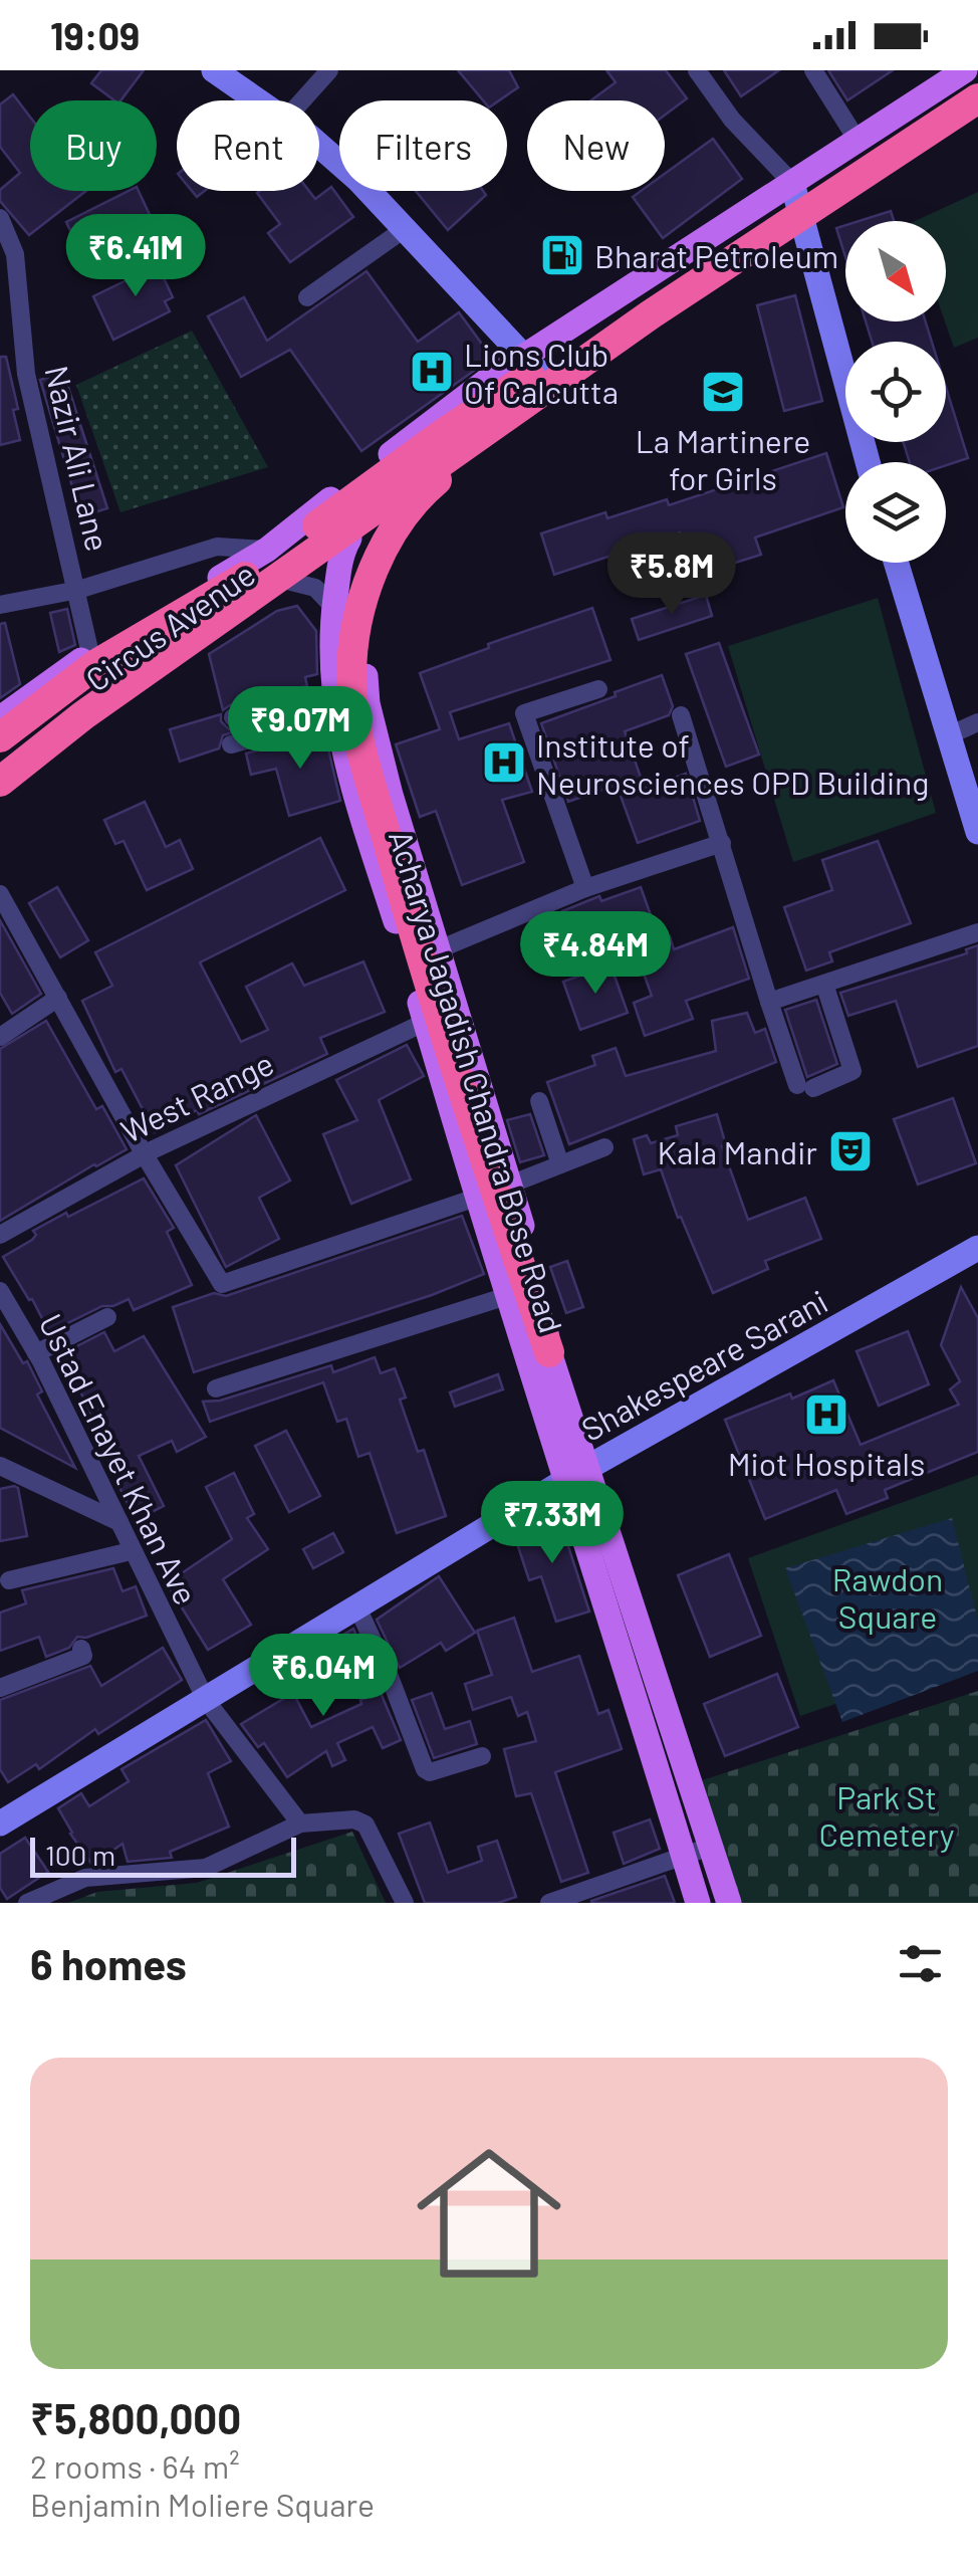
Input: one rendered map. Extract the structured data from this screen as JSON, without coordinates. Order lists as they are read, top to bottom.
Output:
{
  "streets": {
    "main road": ["Circus Avenue", "Acharya Jagadish Chandra Bose Road", "Shakespeare Sarani"],
    "street": ["Nazir Ali Lane", "West Range", "Ustad Enayet Khan Ave"]
  },
  "crossings": [
    ["Nazir Ali Lane", "Circus Avenue"],
    ["Circus Avenue", "Acharya Jagadish Chandra Bose Road"],
    ["Acharya Jagadish Chandra Bose Road", "West Range"],
    ["Acharya Jagadish Chandra Bose Road", "Shakespeare Sarani"],
    ["Shakespeare Sarani", "Ustad Enayet Khan Ave"]
  ],
  "parks": ["Rawdon Square", "Park St Cemetery"],
  "places": {
    "fuel station": ["Bharat Petroleum"],
    "hospital": ["Lions Club Of Calcutta", "Institute of Neurosciences OPD Building", "Miot Hospitals"],
    "school or university": ["La Martinere for Girls"],
    "theatre": ["Kala Mandir"]
  },
  "scale_bar": "100 m",
  "north": "bottom right",
  "page": {
    "status": "19:09",
    "chip": [
      "Buy",
      "Rent",
      "Filters",
      "New"
    ],
    "price": [
      "₹6.41M",
      "₹5.8M",
      "₹9.07M",
      "₹4.84M",
      "₹7.33M",
      "₹6.04M"
    ],
    "scale": "100 m",
    "heading": "6 homes",
    "list": [
      {
        "name": "₹5,800,000",
        "note": "2 rooms · 64 m² · Benjamin Moliere Square"
      }
    ]
  }
}
